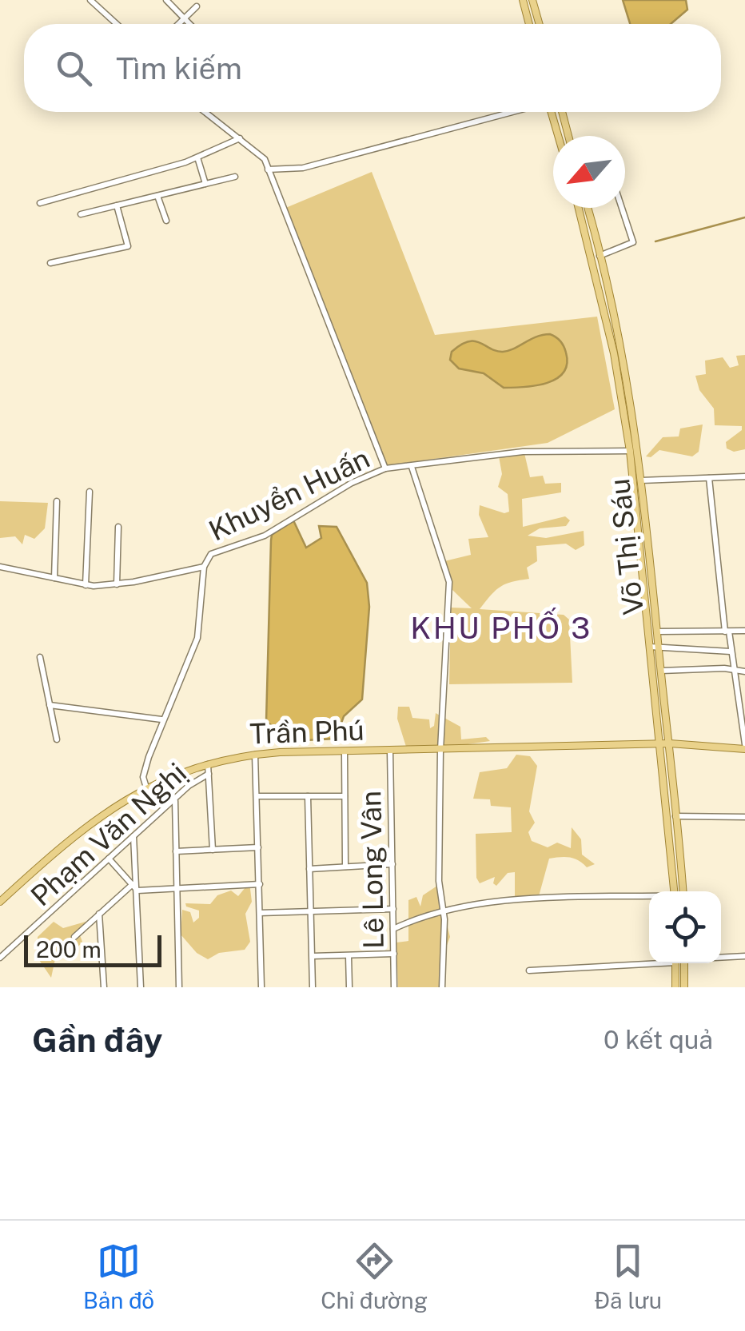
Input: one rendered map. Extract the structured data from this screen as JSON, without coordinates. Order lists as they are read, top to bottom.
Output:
{
  "streets": {
    "main road": ["Võ Thị Sáu", "Trần Phú"],
    "street": ["Khuyển Huấn", "Phạm Văn Nghị", "Lê Long Vân"]
  },
  "crossings": [
    ["Khuyển Huấn", "Võ Thị Sáu"],
    ["Khuyển Huấn", "Trần Phú"],
    ["Võ Thị Sáu", "Trần Phú"],
    ["Trần Phú", "Lê Long Vân"]
  ],
  "districts": ["KHU PHỐ 3"],
  "scale_bar": "200 m",
  "north": "bottom left",
  "page": {
    "search": "Tìm kiếm",
    "scale": "200 m",
    "heading": ["Gần đây", "0 kết quả"],
    "nav": ["Bản đồ", "Chỉ đường", "Đã lưu"]
  }
}
